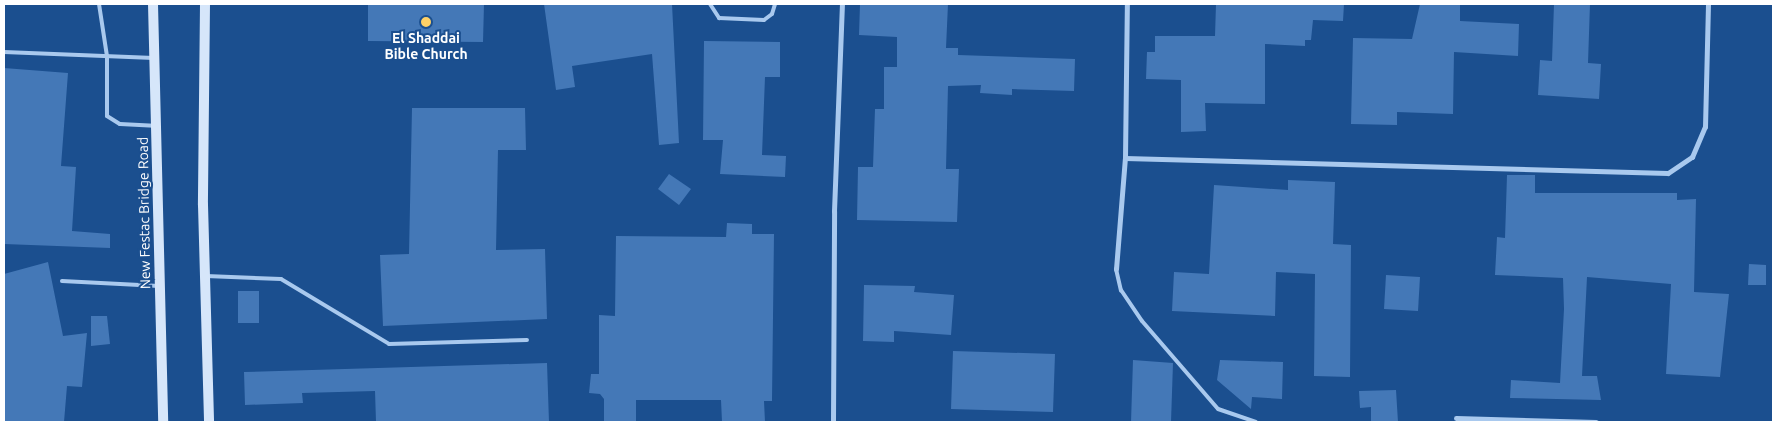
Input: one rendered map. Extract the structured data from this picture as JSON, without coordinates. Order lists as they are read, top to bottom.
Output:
{
  "streets": {
    "main road": ["New Festac Bridge Road"]
  },
  "places": ["El Shaddai Bible Church"]
}
